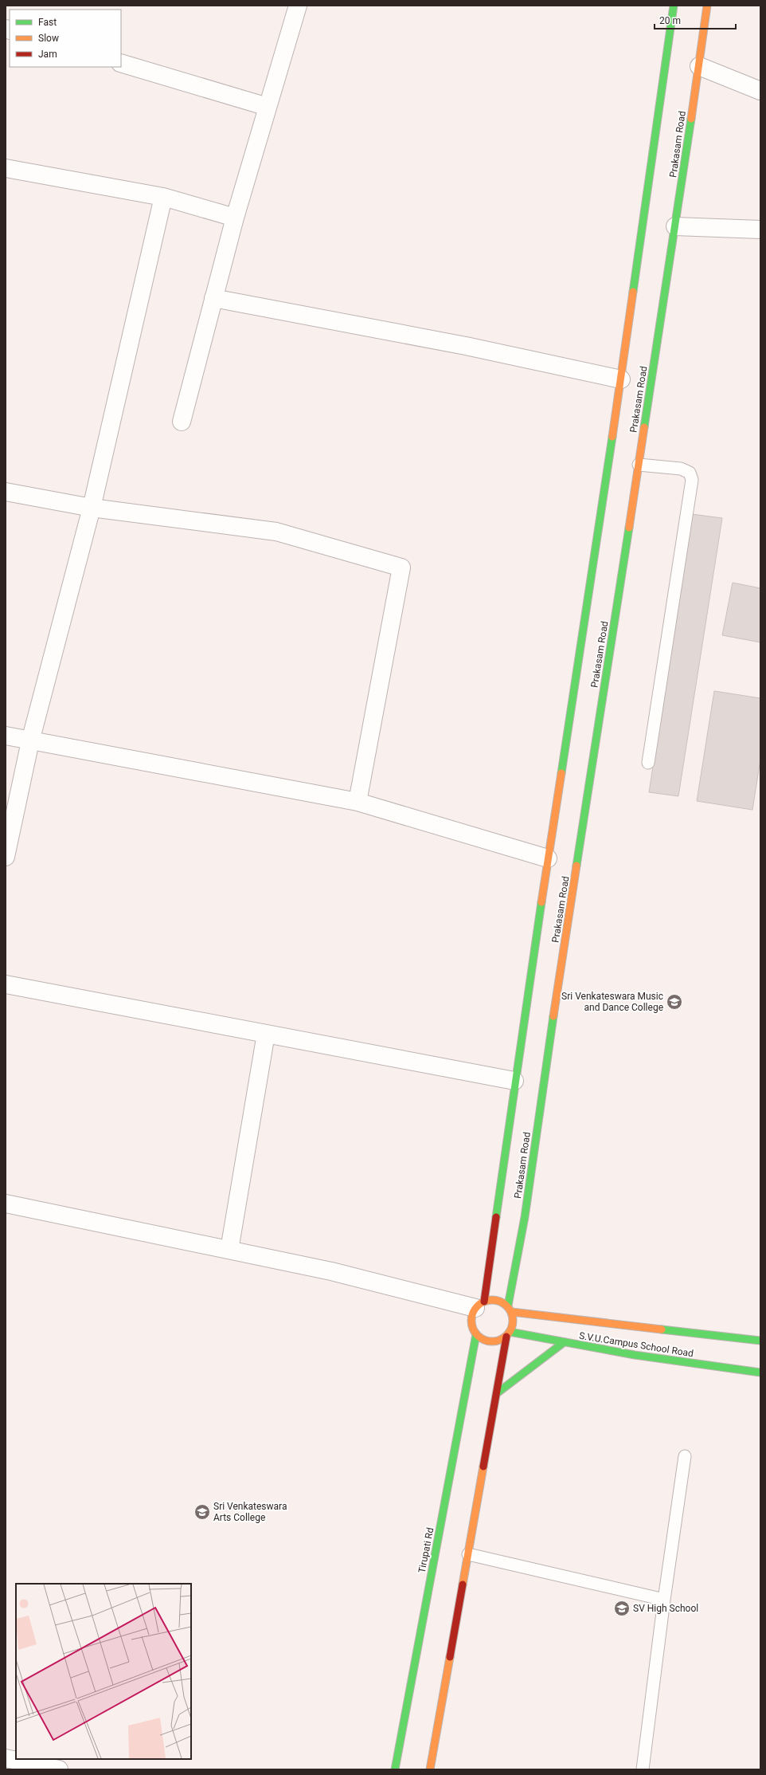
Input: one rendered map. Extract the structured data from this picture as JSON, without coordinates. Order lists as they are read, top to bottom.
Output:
{
  "streets": {
    "main road": ["Prakasam Road", "S.V.U.Campus School Road", "Tirupati Rd"]
  },
  "crossings": [
    ["Prakasam Road", "S.V.U.Campus School Road"],
    ["Prakasam Road", "Tirupati Rd"],
    ["S.V.U.Campus School Road", "Tirupati Rd"]
  ],
  "places": {
    "school or university": ["Sri Venkateswara Music and Dance College", "Sri Venkateswara Arts College", "SV High School"]
  },
  "legend": ["Fast", "Slow", "Jam"],
  "scale_bar": "20 m"
}
